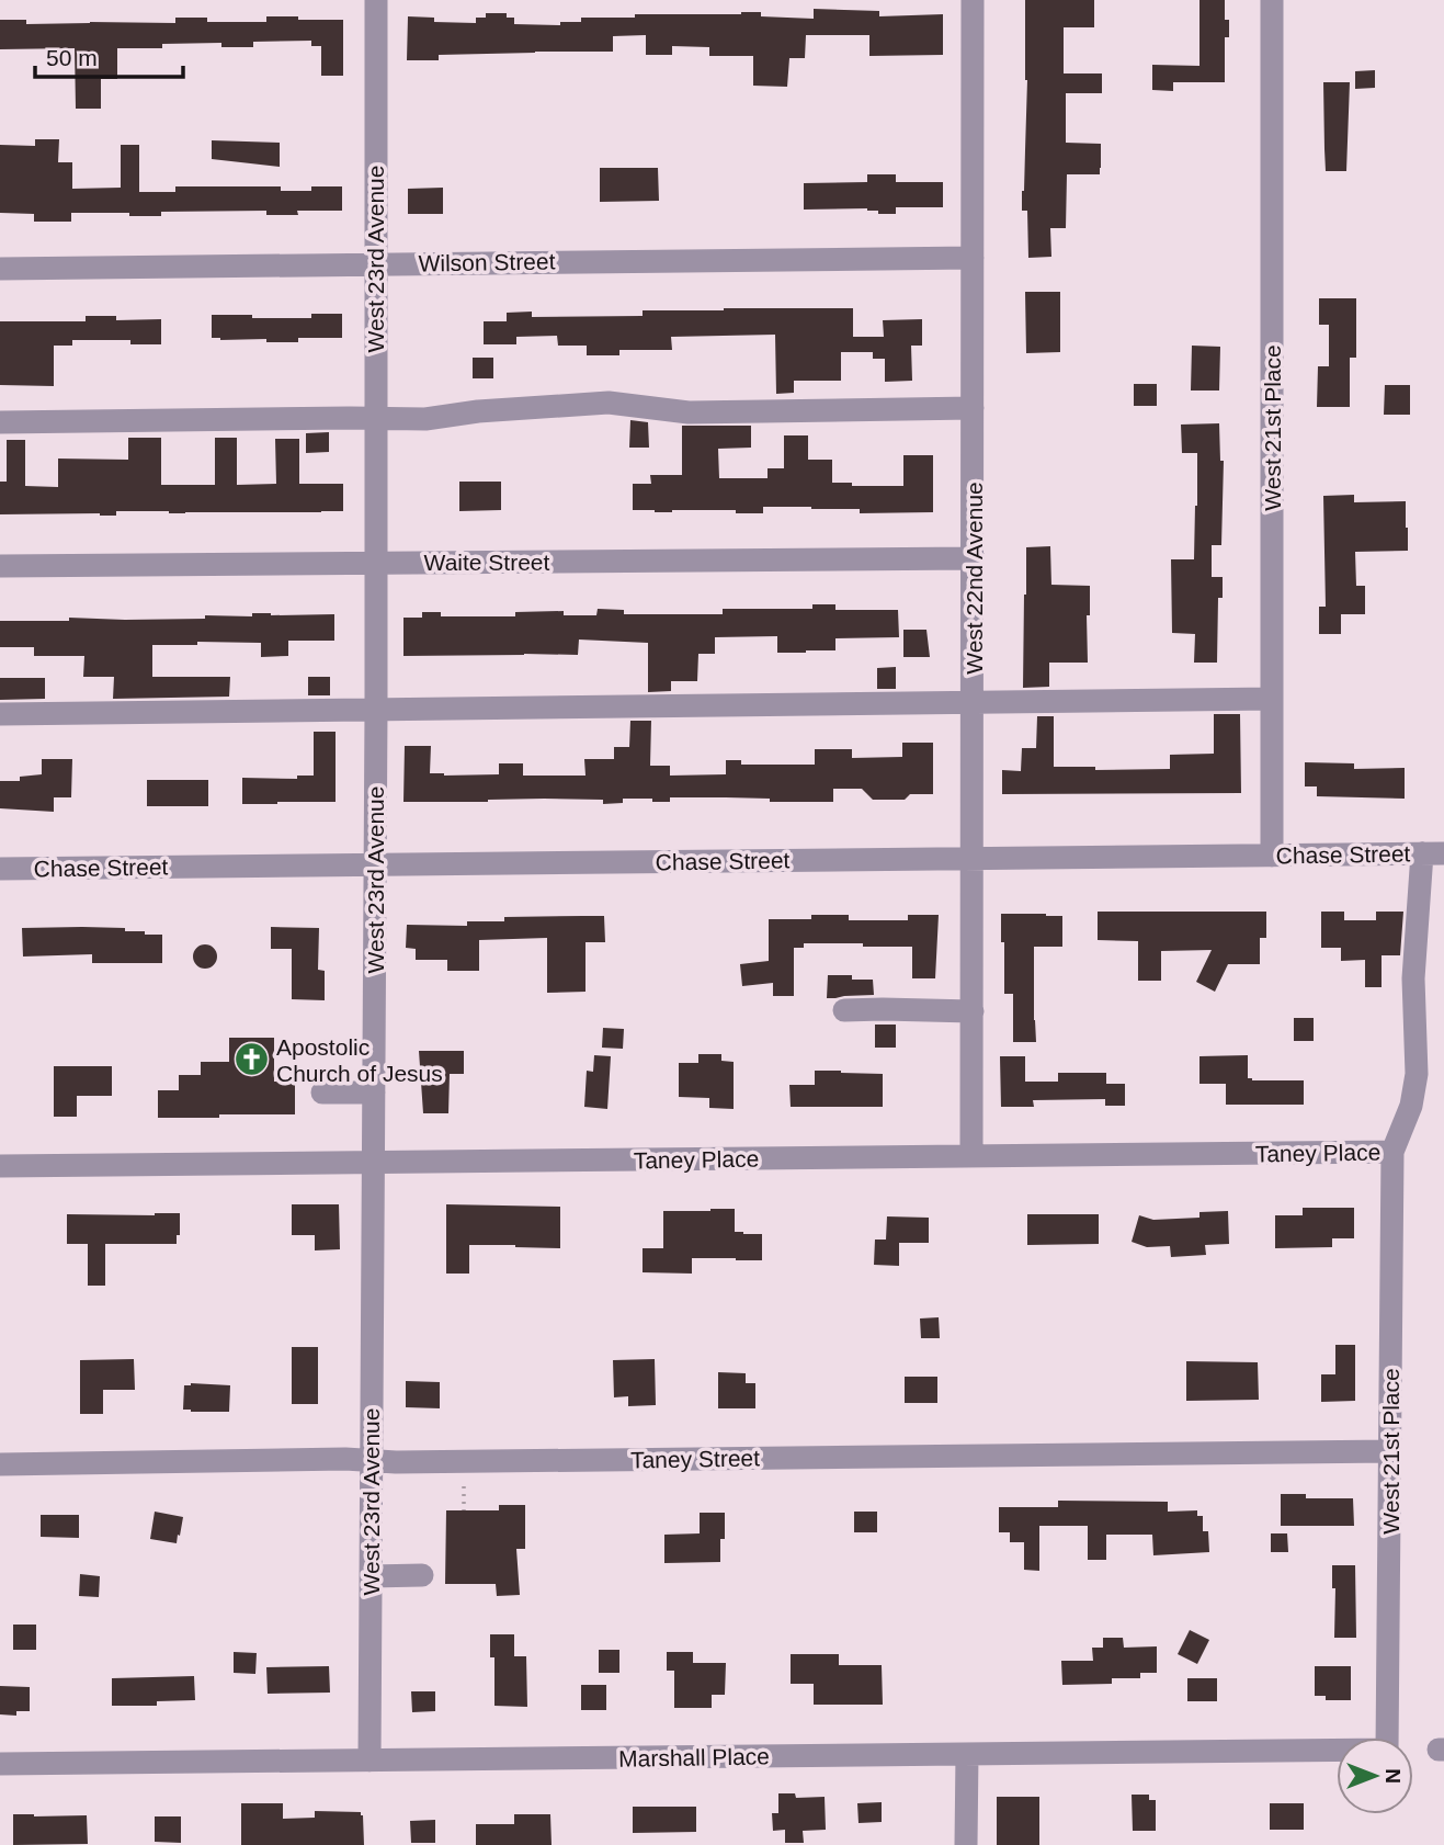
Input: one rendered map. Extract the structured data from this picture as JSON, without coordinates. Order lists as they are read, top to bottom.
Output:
{
  "streets": {
    "street": [
      "West 23rd Avenue",
      "Wilson Street",
      "West 21st Place",
      "Waite Street",
      "West 22nd Avenue",
      "Chase Street",
      "Taney Place",
      "Taney Street",
      "Marshall Place"
    ]
  },
  "crossings": [
    ["West 23rd Avenue", "Wilson Street"],
    ["West 23rd Avenue", "Waite Street"],
    ["West 23rd Avenue", "Chase Street"],
    ["West 23rd Avenue", "Taney Place"],
    ["West 23rd Avenue", "Taney Street"],
    ["West 23rd Avenue", "Marshall Place"],
    ["Wilson Street", "West 22nd Avenue"],
    ["West 21st Place", "Chase Street"],
    ["West 21st Place", "Taney Place"],
    ["West 21st Place", "Taney Street"],
    ["Waite Street", "West 22nd Avenue"],
    ["West 22nd Avenue", "Chase Street"],
    ["West 22nd Avenue", "Taney Place"]
  ],
  "places": {
    "church": ["Apostolic Church of Jesus"]
  },
  "scale_bar": "50 m",
  "north": "right"
}
